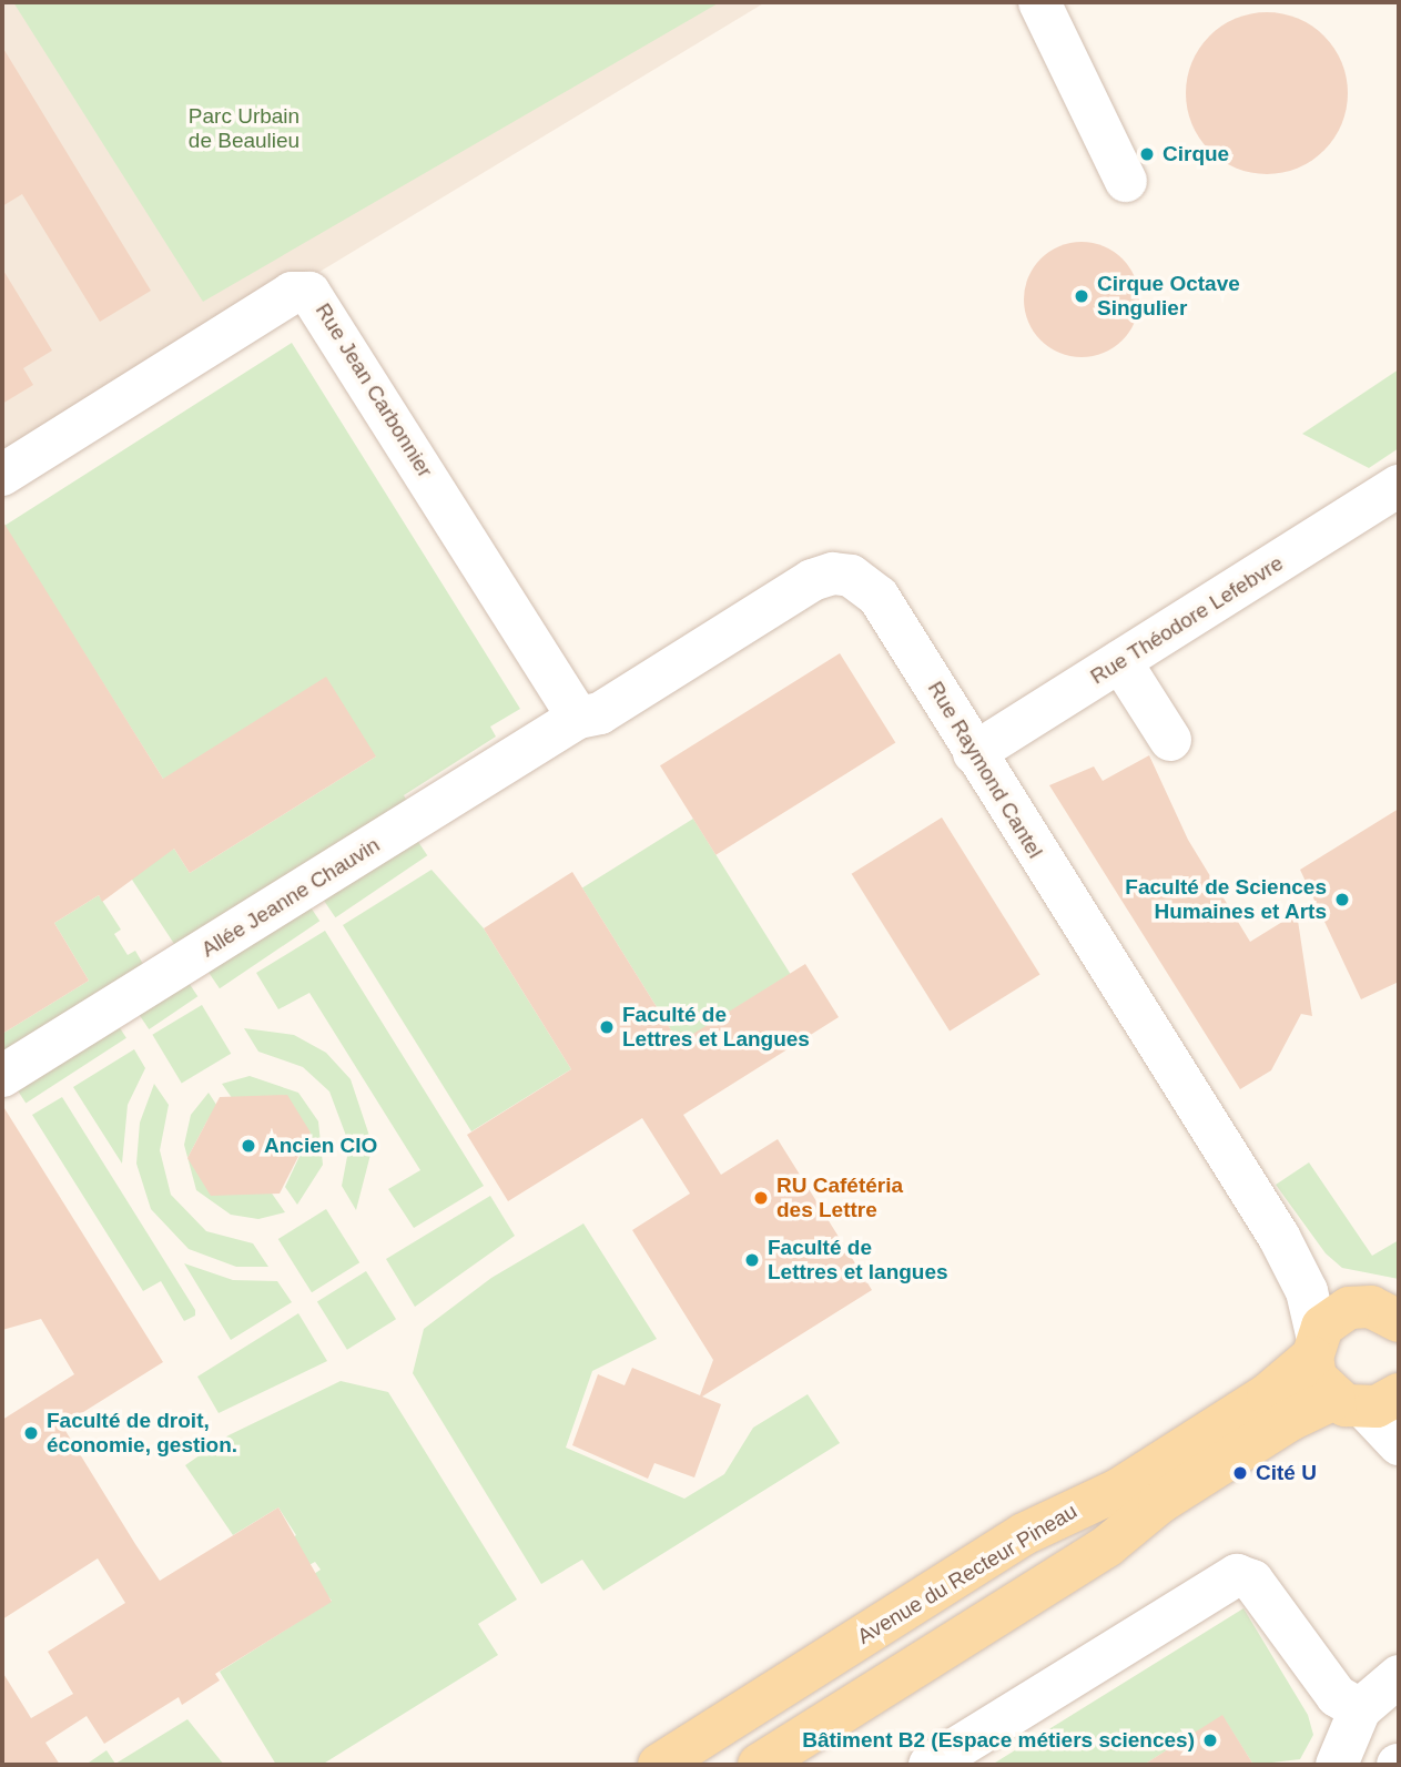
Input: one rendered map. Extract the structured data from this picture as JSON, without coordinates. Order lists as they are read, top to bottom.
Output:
{
  "streets": {
    "main road": ["Avenue du Recteur Pineau"],
    "street": [
      "Rue Jean Carbonnier",
      "Rue Théodore Lefebvre",
      "Rue Raymond Cantel",
      "Allée Jeanne Chauvin"
    ]
  },
  "crossings": [
    ["Rue Jean Carbonnier", "Rue Raymond Cantel"],
    ["Rue Jean Carbonnier", "Allée Jeanne Chauvin"],
    ["Rue Théodore Lefebvre", "Rue Raymond Cantel"],
    ["Rue Raymond Cantel", "Allée Jeanne Chauvin"],
    ["Rue Raymond Cantel", "Avenue du Recteur Pineau"]
  ],
  "parks": ["Parc Urbain de Beaulieu"],
  "places": [
    "Cirque",
    "Cirque Octave Singulier",
    "Faculté de Sciences Humaines et Arts",
    "Faculté de Lettres et Langues",
    "Ancien CIO",
    "RU Cafétéria des Lettre",
    "Faculté de Lettres et langues",
    "Faculté de droit, économie, gestion.",
    "Cité U",
    "Bâtiment B2 (Espace métiers sciences)"
  ]
}
